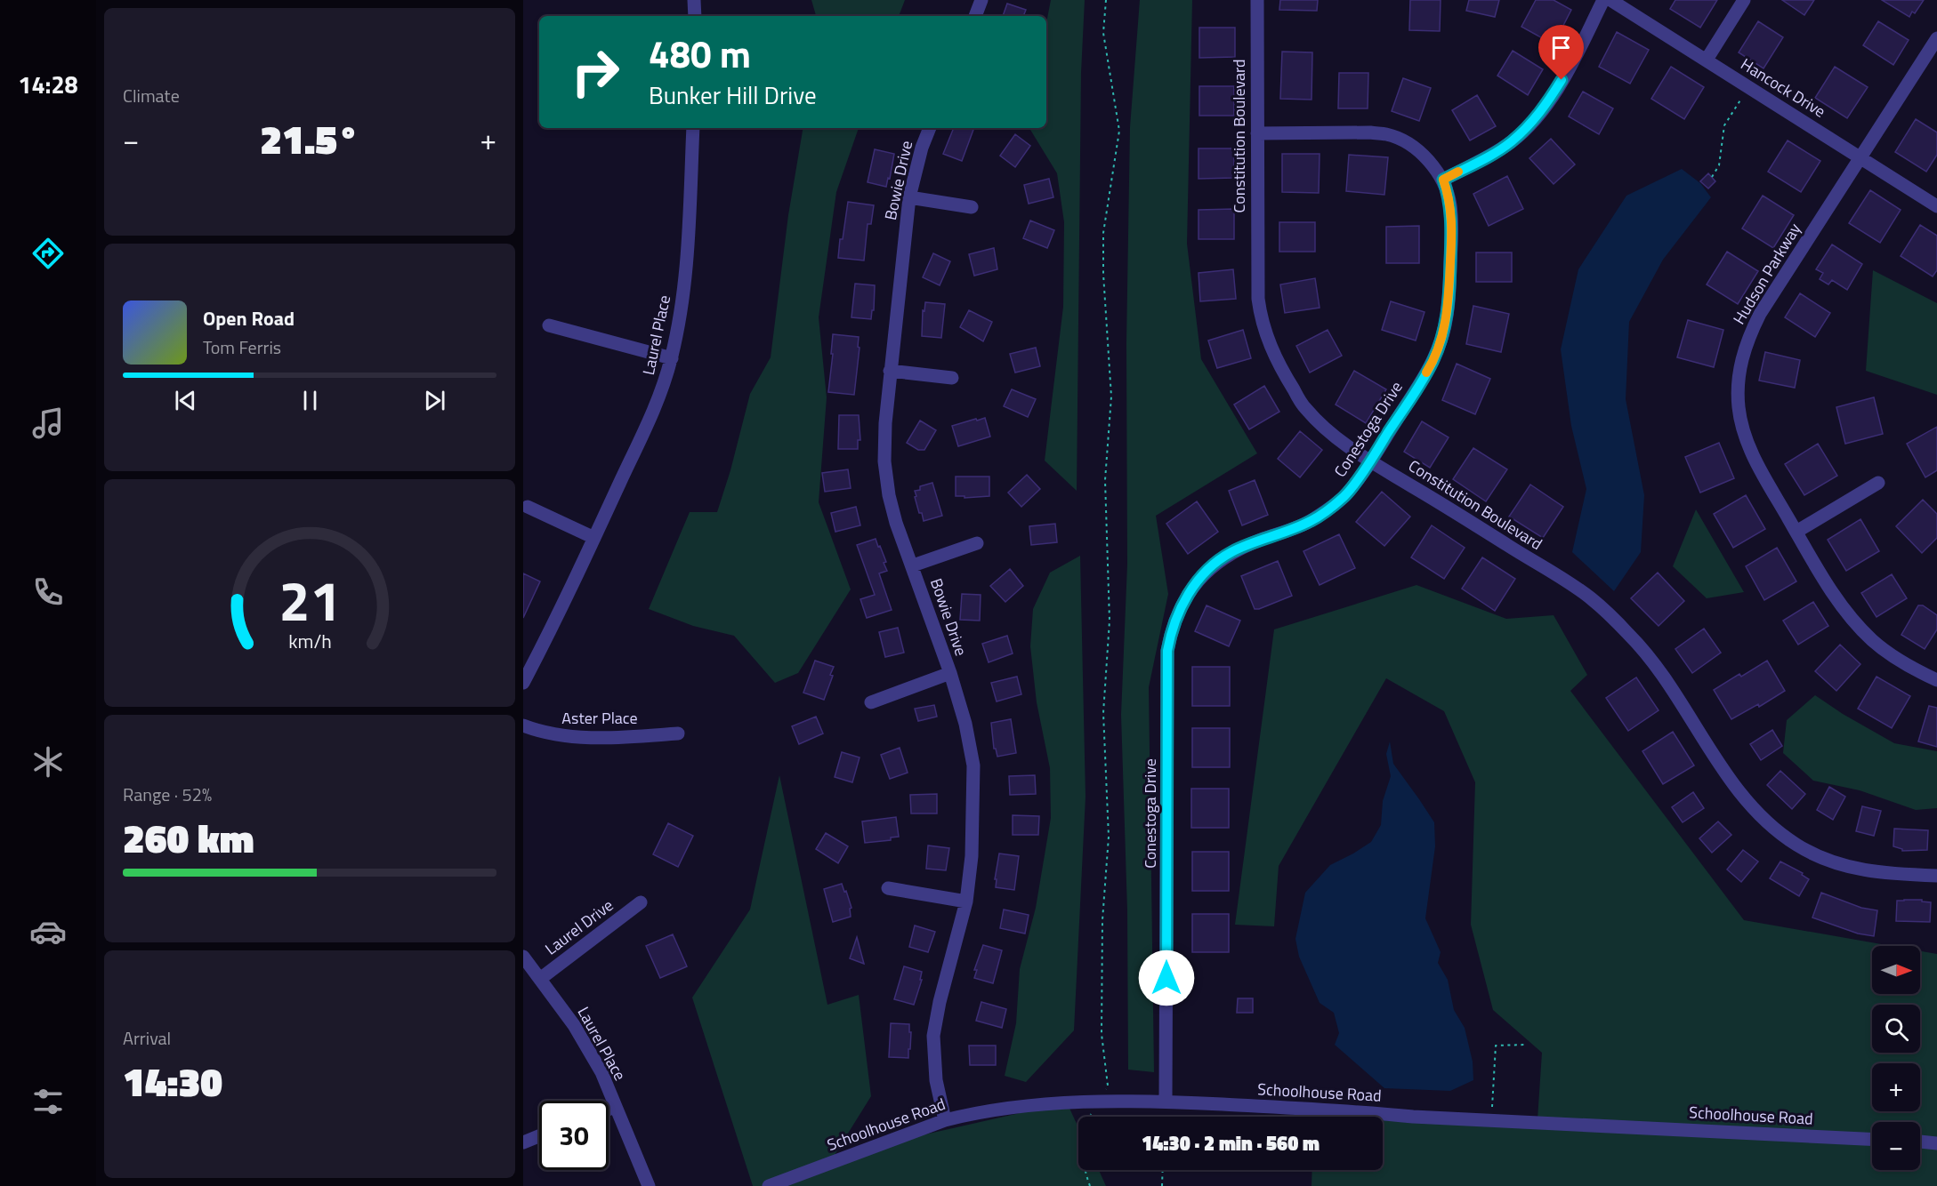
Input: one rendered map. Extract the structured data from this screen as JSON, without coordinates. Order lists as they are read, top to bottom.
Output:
{
  "streets": {
    "street": [
      "Hancock Drive",
      "Constitution Boulevard",
      "Bowie Drive",
      "Hudson Parkway",
      "Laurel Place",
      "Conestoga Drive",
      "Aster Place",
      "Laurel Drive",
      "Schoolhouse Road"
    ]
  },
  "crossings": [
    ["Hancock Drive", "Hudson Parkway"],
    ["Constitution Boulevard", "Conestoga Drive"],
    ["Bowie Drive", "Schoolhouse Road"],
    ["Laurel Place", "Laurel Drive"],
    ["Conestoga Drive", "Schoolhouse Road"]
  ],
  "north": "right",
  "page": {
    "tabs": "14:28",
    "tile": [
      "Climate",
      ["Range · 52%", "260 km"],
      ["Arrival", "14:30"]
    ],
    "turn": ["480 m", "Bunker Hill Drive"],
    "heat": ["−", "21.5°", "+"],
    "song": ["Open Road", "Tom Ferris"],
    "map_buttons": ["+", "−"],
    "limit": "30",
    "trip": "14:30 · 2 min · 560 m",
    "gauge": ["21", "km/h"]
  }
}
